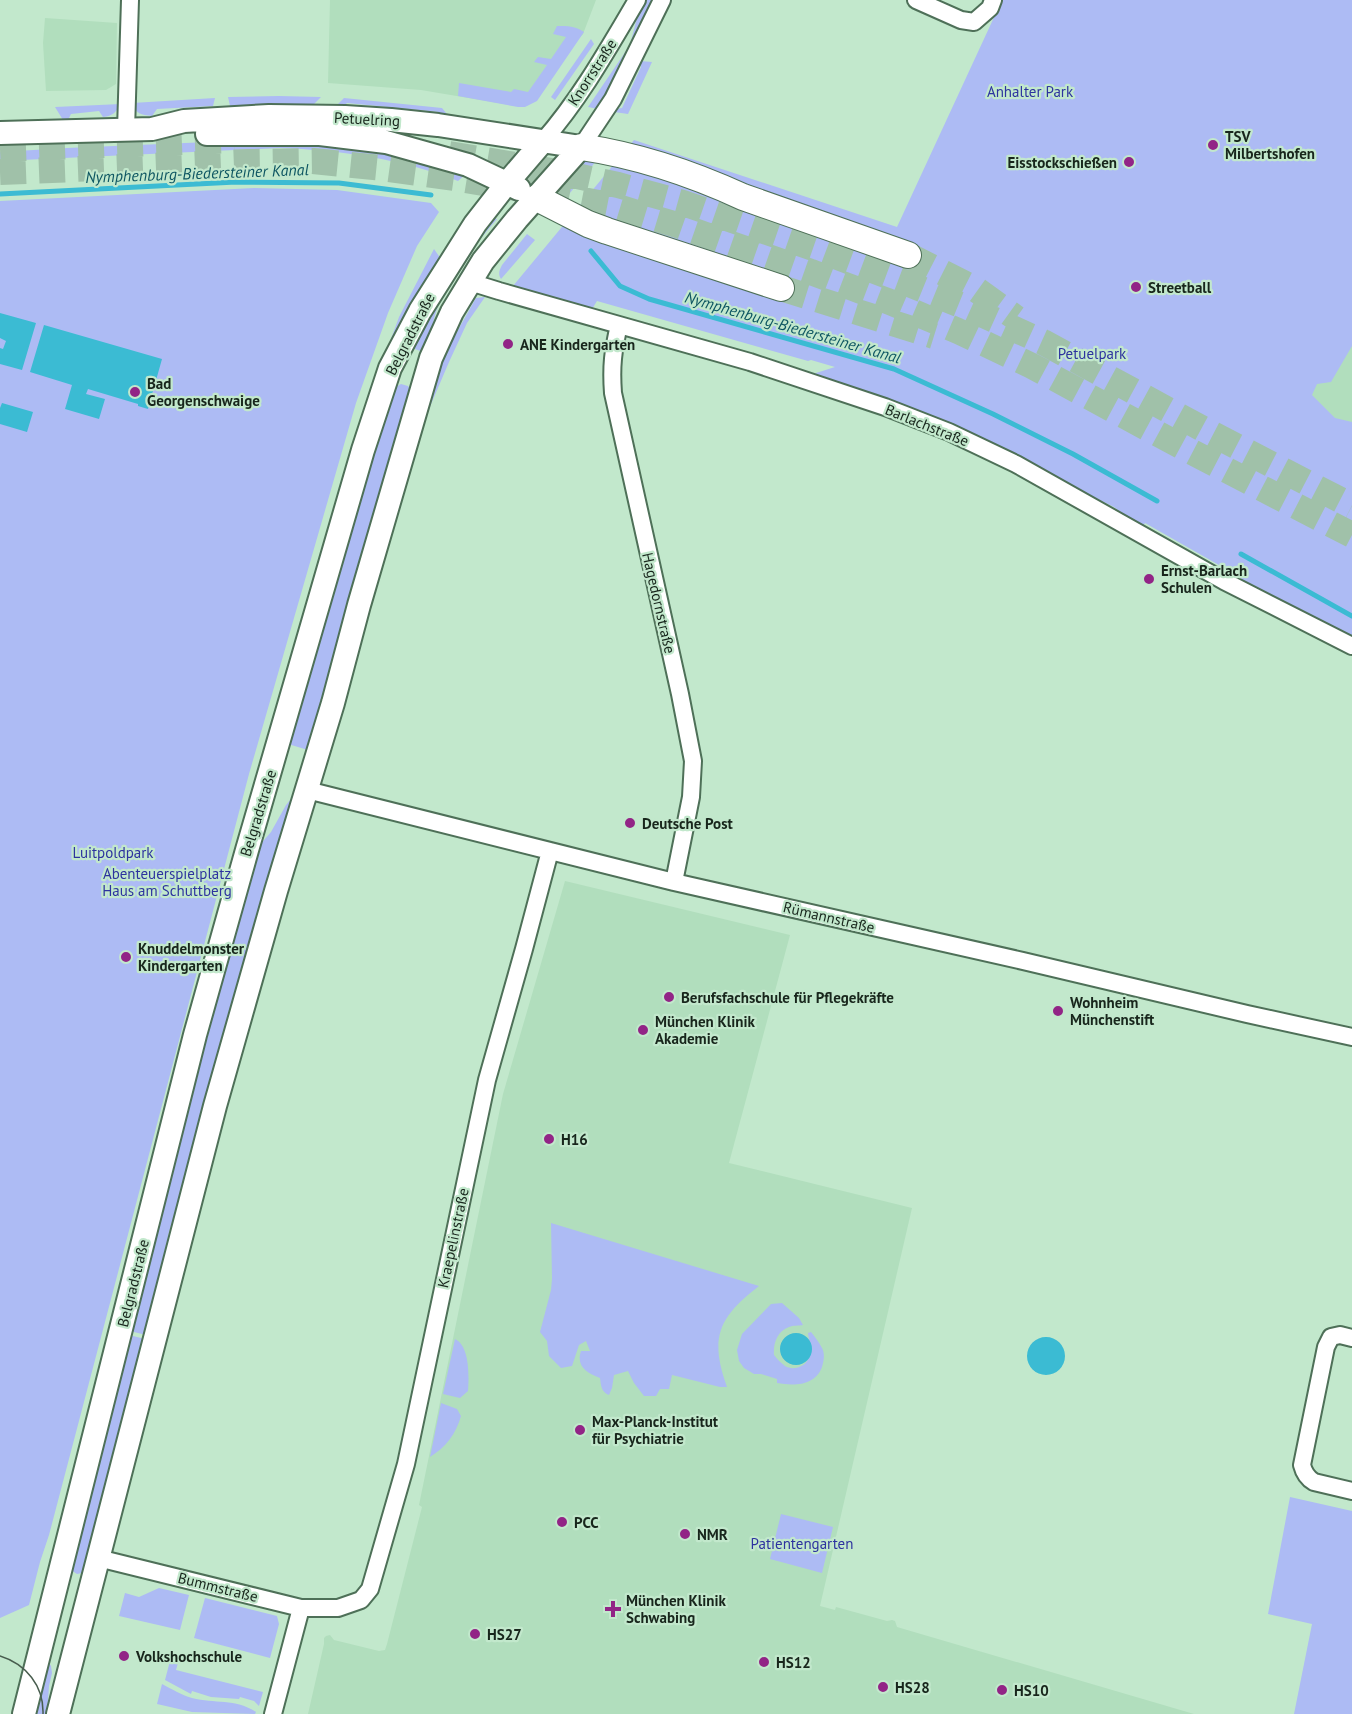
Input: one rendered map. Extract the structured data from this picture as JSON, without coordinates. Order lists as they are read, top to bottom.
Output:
{
  "streets": {
    "main road": ["Petuelring", "Belgradstraße"],
    "street": [
      "Knorrstraße",
      "Barlachstraße",
      "Hagedornstraße",
      "Rümannstraße",
      "Kraepelinstraße",
      "Bummstraße"
    ]
  },
  "crossings": [
    ["Knorrstraße", "Petuelring"],
    ["Knorrstraße", "Belgradstraße"],
    ["Petuelring", "Belgradstraße"],
    ["Belgradstraße", "Barlachstraße"],
    ["Belgradstraße", "Rümannstraße"],
    ["Belgradstraße", "Bummstraße"],
    ["Barlachstraße", "Hagedornstraße"],
    ["Hagedornstraße", "Rümannstraße"],
    ["Rümannstraße", "Kraepelinstraße"],
    ["Kraepelinstraße", "Bummstraße"]
  ],
  "water": ["Nymphenburg-Biedersteiner Kanal"],
  "parks": [
    "Anhalter Park",
    "Petuelpark",
    "Luitpoldpark",
    "Abenteuerspielplatz Haus am Schuttberg",
    "Patientengarten"
  ],
  "places": {
    "other": [
      "TSV Milbertshofen",
      "Eisstockschießen",
      "Streetball",
      "ANE Kindergarten",
      "Bad Georgenschwaige",
      "Ernst-Barlach Schulen",
      "Deutsche Post",
      "Knuddelmonster Kindergarten",
      "Berufsfachschule für Pflegekräfte",
      "Wohnheim Münchenstift",
      "München Klinik Akademie",
      "H16",
      "Max-Planck-Institut für Psychiatrie",
      "PCC",
      "NMR",
      "HS27",
      "Volkshochschule",
      "HS12",
      "HS28",
      "HS10"
    ],
    "health": ["München Klinik Schwabing"]
  }
}
